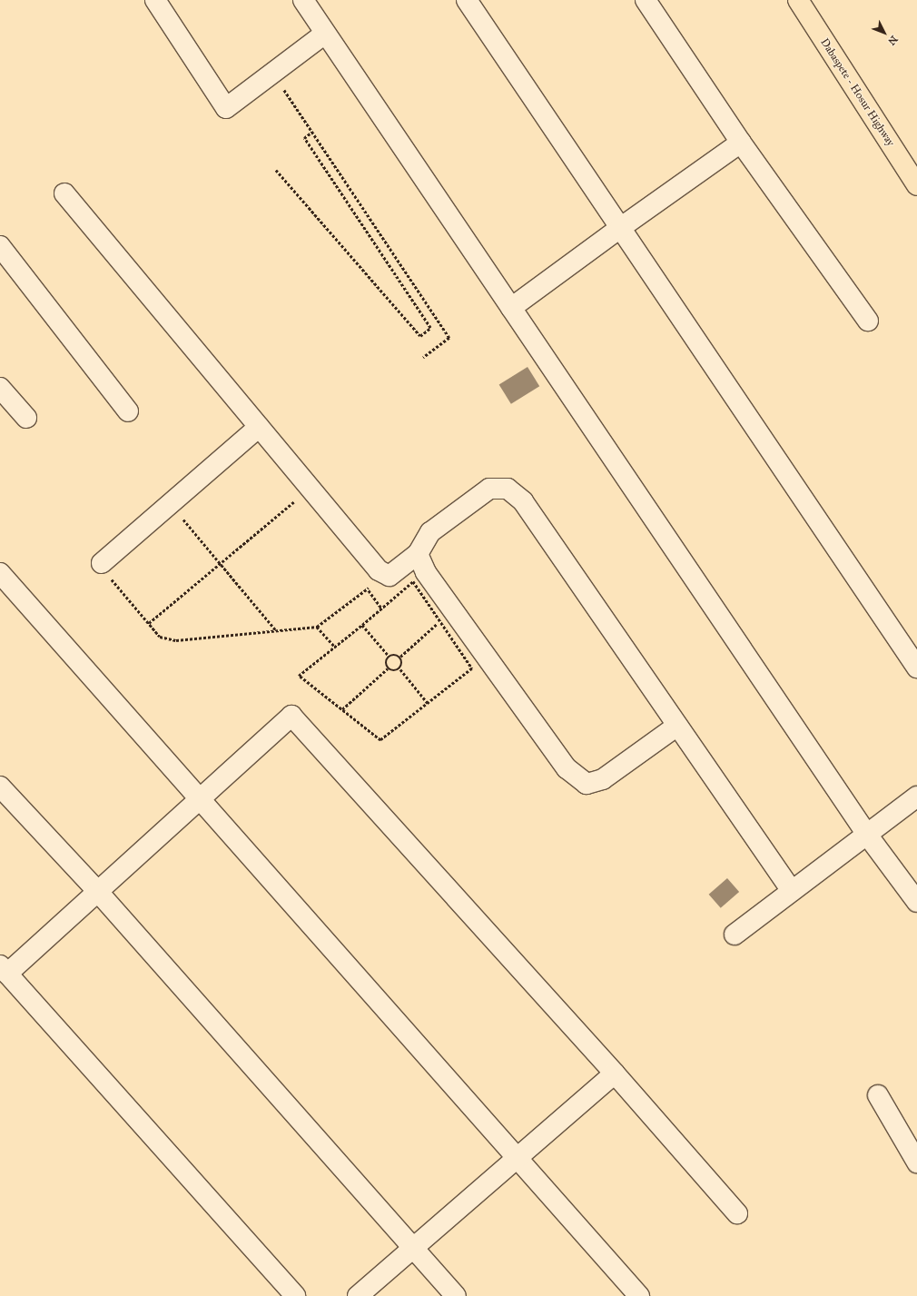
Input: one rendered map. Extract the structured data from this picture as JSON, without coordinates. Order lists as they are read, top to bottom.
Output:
{
  "streets": {
    "highway": ["Dabaspete - Hosur Highway"]
  },
  "north": "bottom right"
}
